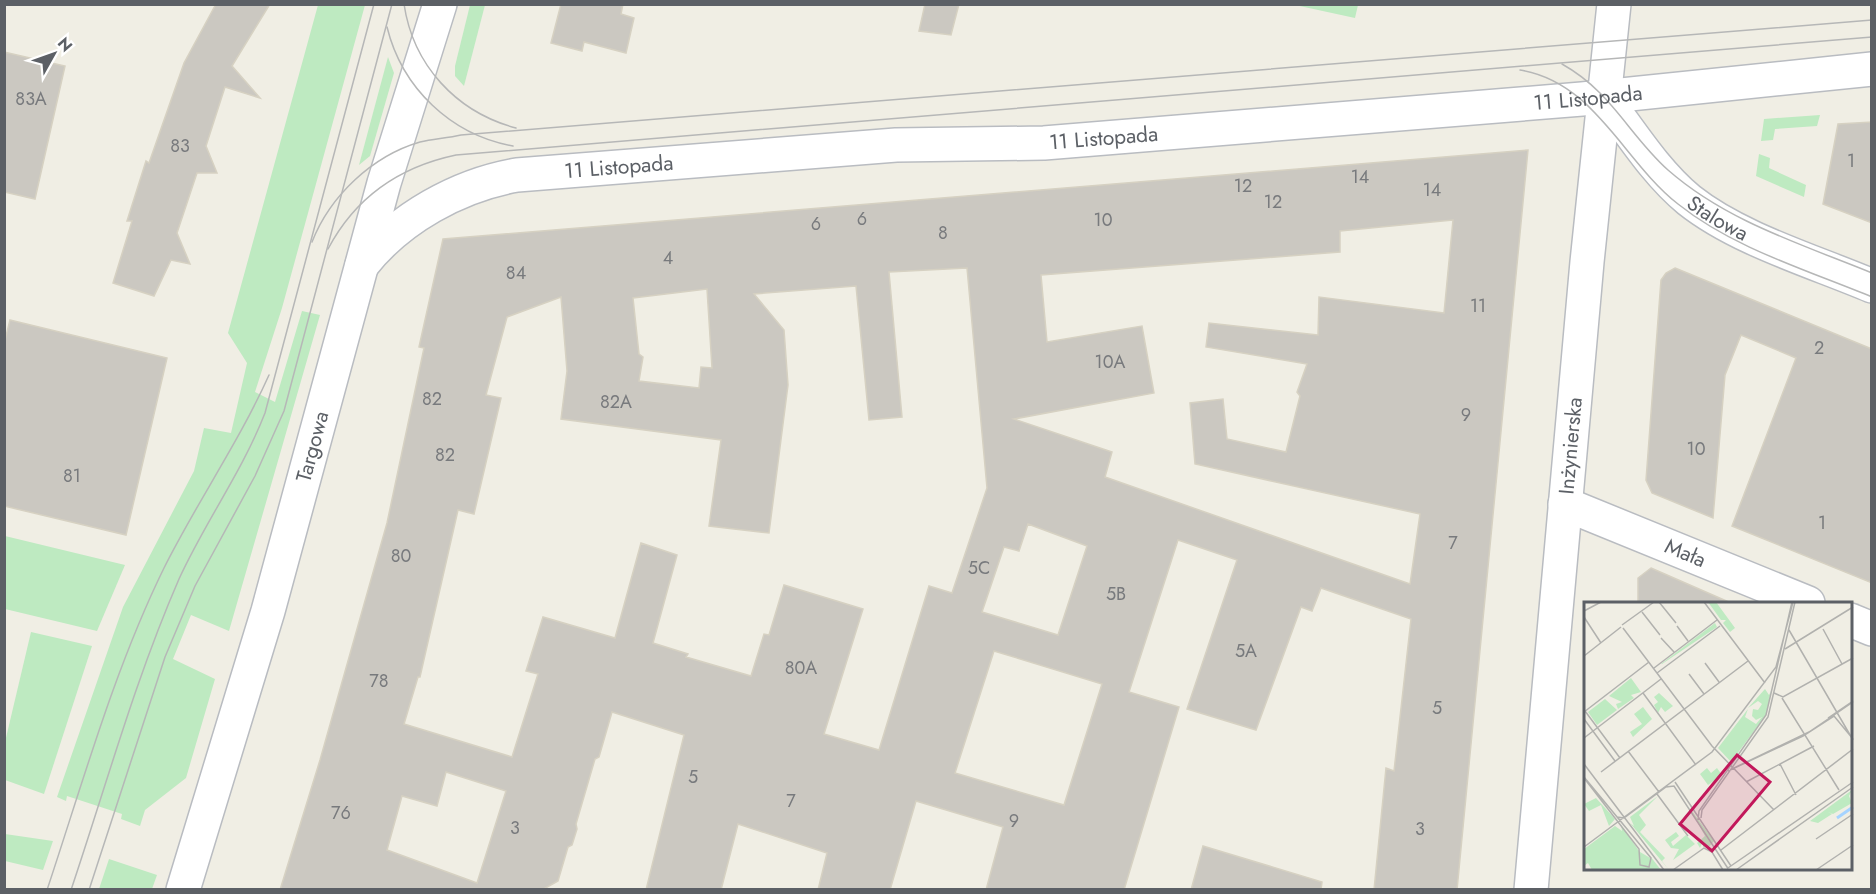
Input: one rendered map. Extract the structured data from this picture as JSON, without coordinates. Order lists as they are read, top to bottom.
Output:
{
  "streets": {
    "street": [
      "11 Listopada",
      "Stalowa",
      "Targowa",
      "Inżynierska",
      "Mała"
    ]
  },
  "crossings": [
    ["11 Listopada", "Stalowa"],
    ["11 Listopada", "Targowa"],
    ["11 Listopada", "Inżynierska"],
    ["Stalowa", "Inżynierska"],
    ["Inżynierska", "Mała"]
  ],
  "house_numbers": [
    "83A",
    "83",
    "1",
    "14",
    "12",
    "14",
    "12",
    "6",
    "10",
    "6",
    "8",
    "4",
    "84",
    "11",
    "2",
    "10A",
    "82",
    "82A",
    "9",
    "10",
    "82",
    "81",
    "1",
    "7",
    "80",
    "5C",
    "5B",
    "5A",
    "80A",
    "78",
    "5",
    "5",
    "7",
    "76",
    "9",
    "3",
    "3"
  ],
  "north": "top right"
}
